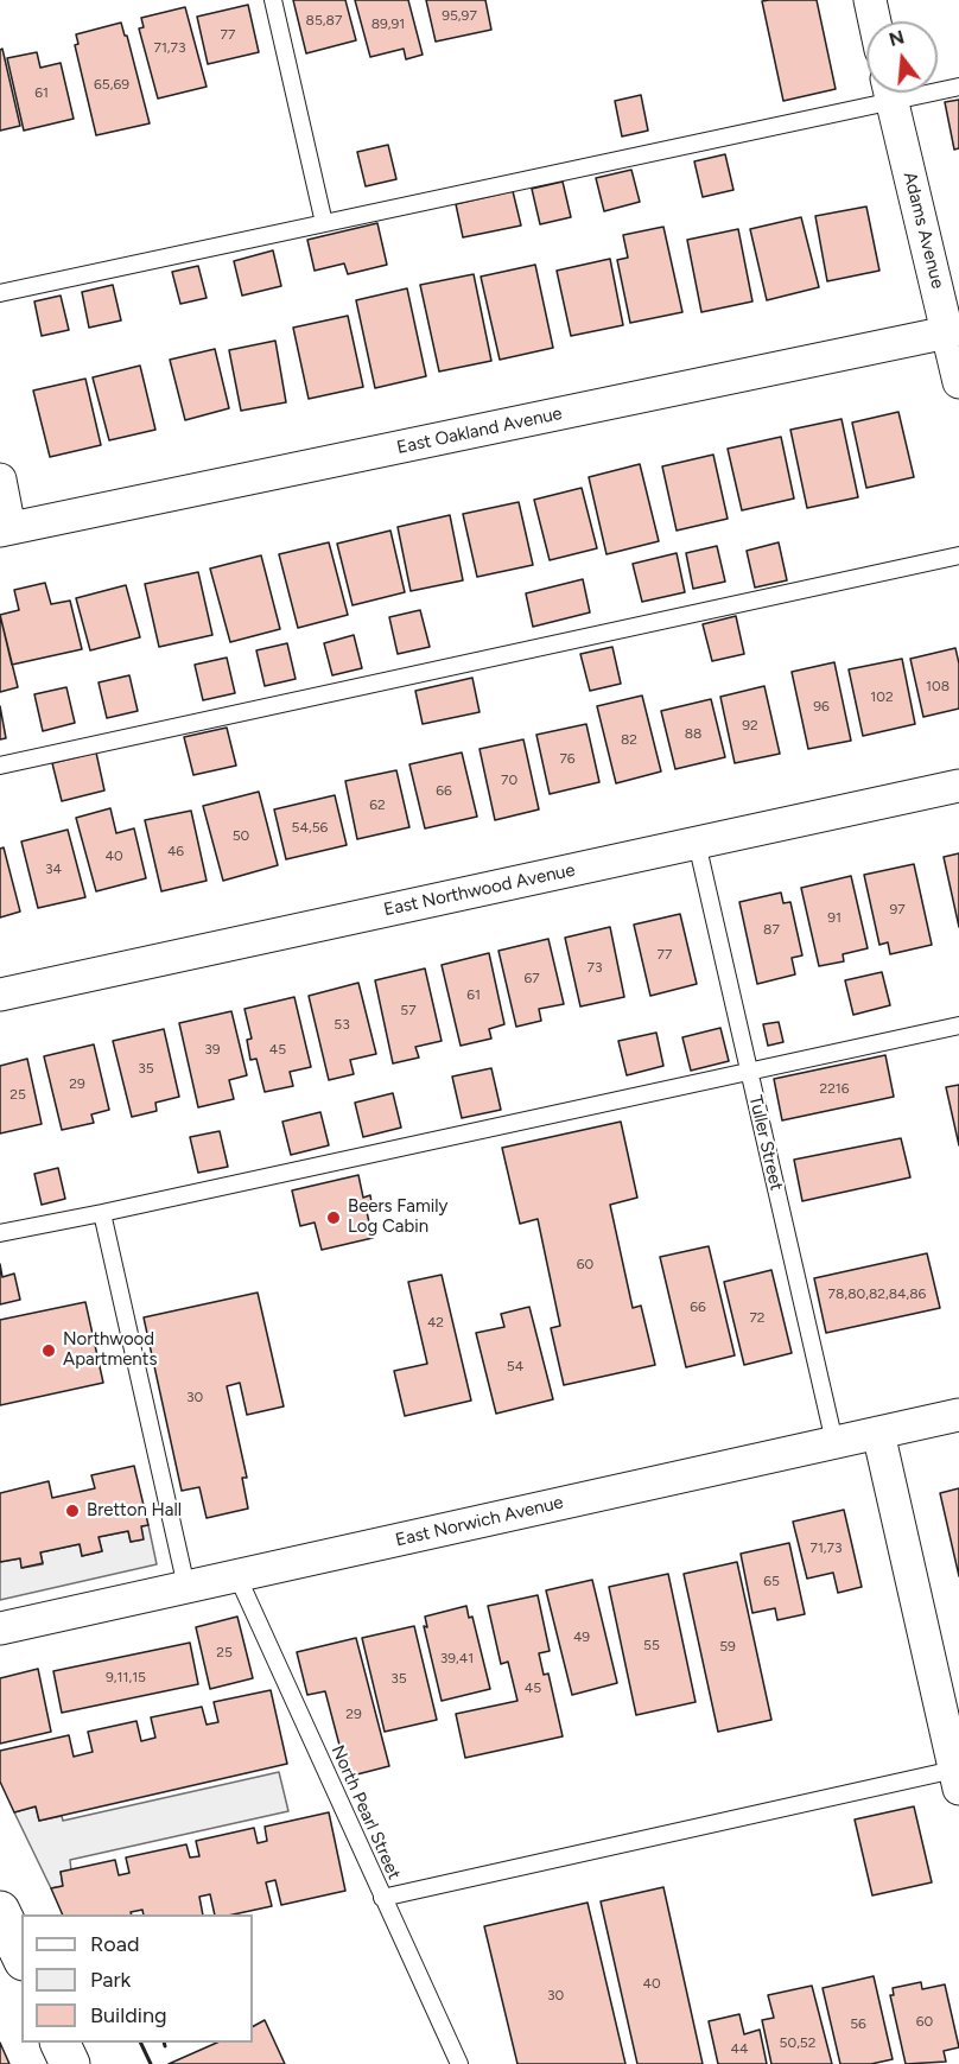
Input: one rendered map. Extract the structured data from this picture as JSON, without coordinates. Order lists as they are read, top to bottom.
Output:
{
  "streets": {
    "street": [
      "Adams Avenue",
      "East Oakland Avenue",
      "East Northwood Avenue",
      "East Norwich Avenue"
    ],
    "lane": ["Tuller Street", "North Pearl Street"]
  },
  "crossings": [
    ["Adams Avenue", "East Oakland Avenue"],
    ["East Northwood Avenue", "Tuller Street"],
    ["Tuller Street", "East Norwich Avenue"],
    ["East Norwich Avenue", "North Pearl Street"]
  ],
  "places": ["Beers Family Log Cabin", "Northwood Apartments", "Bretton Hall"],
  "house_numbers": [
    "95,97",
    "85,87",
    "89,91",
    "77",
    "71,73",
    "65,69",
    "61",
    "108",
    "102",
    "96",
    "92",
    "88",
    "82",
    "76",
    "70",
    "66",
    "62",
    "54,56",
    "50",
    "46",
    "40",
    "34",
    "97",
    "91",
    "87",
    "77",
    "73",
    "67",
    "61",
    "57",
    "53",
    "39",
    "45",
    "35",
    "29",
    "2216",
    "25",
    "60",
    "78,80,82,84,86",
    "66",
    "72",
    "42",
    "54",
    "30",
    "71,73",
    "65",
    "49",
    "55",
    "59",
    "25",
    "39,41",
    "9,11,15",
    "35",
    "45",
    "29",
    "40",
    "30",
    "60",
    "56",
    "50,52",
    "44"
  ],
  "legend": ["Road", "Park", "Building"],
  "north": "top"
}
